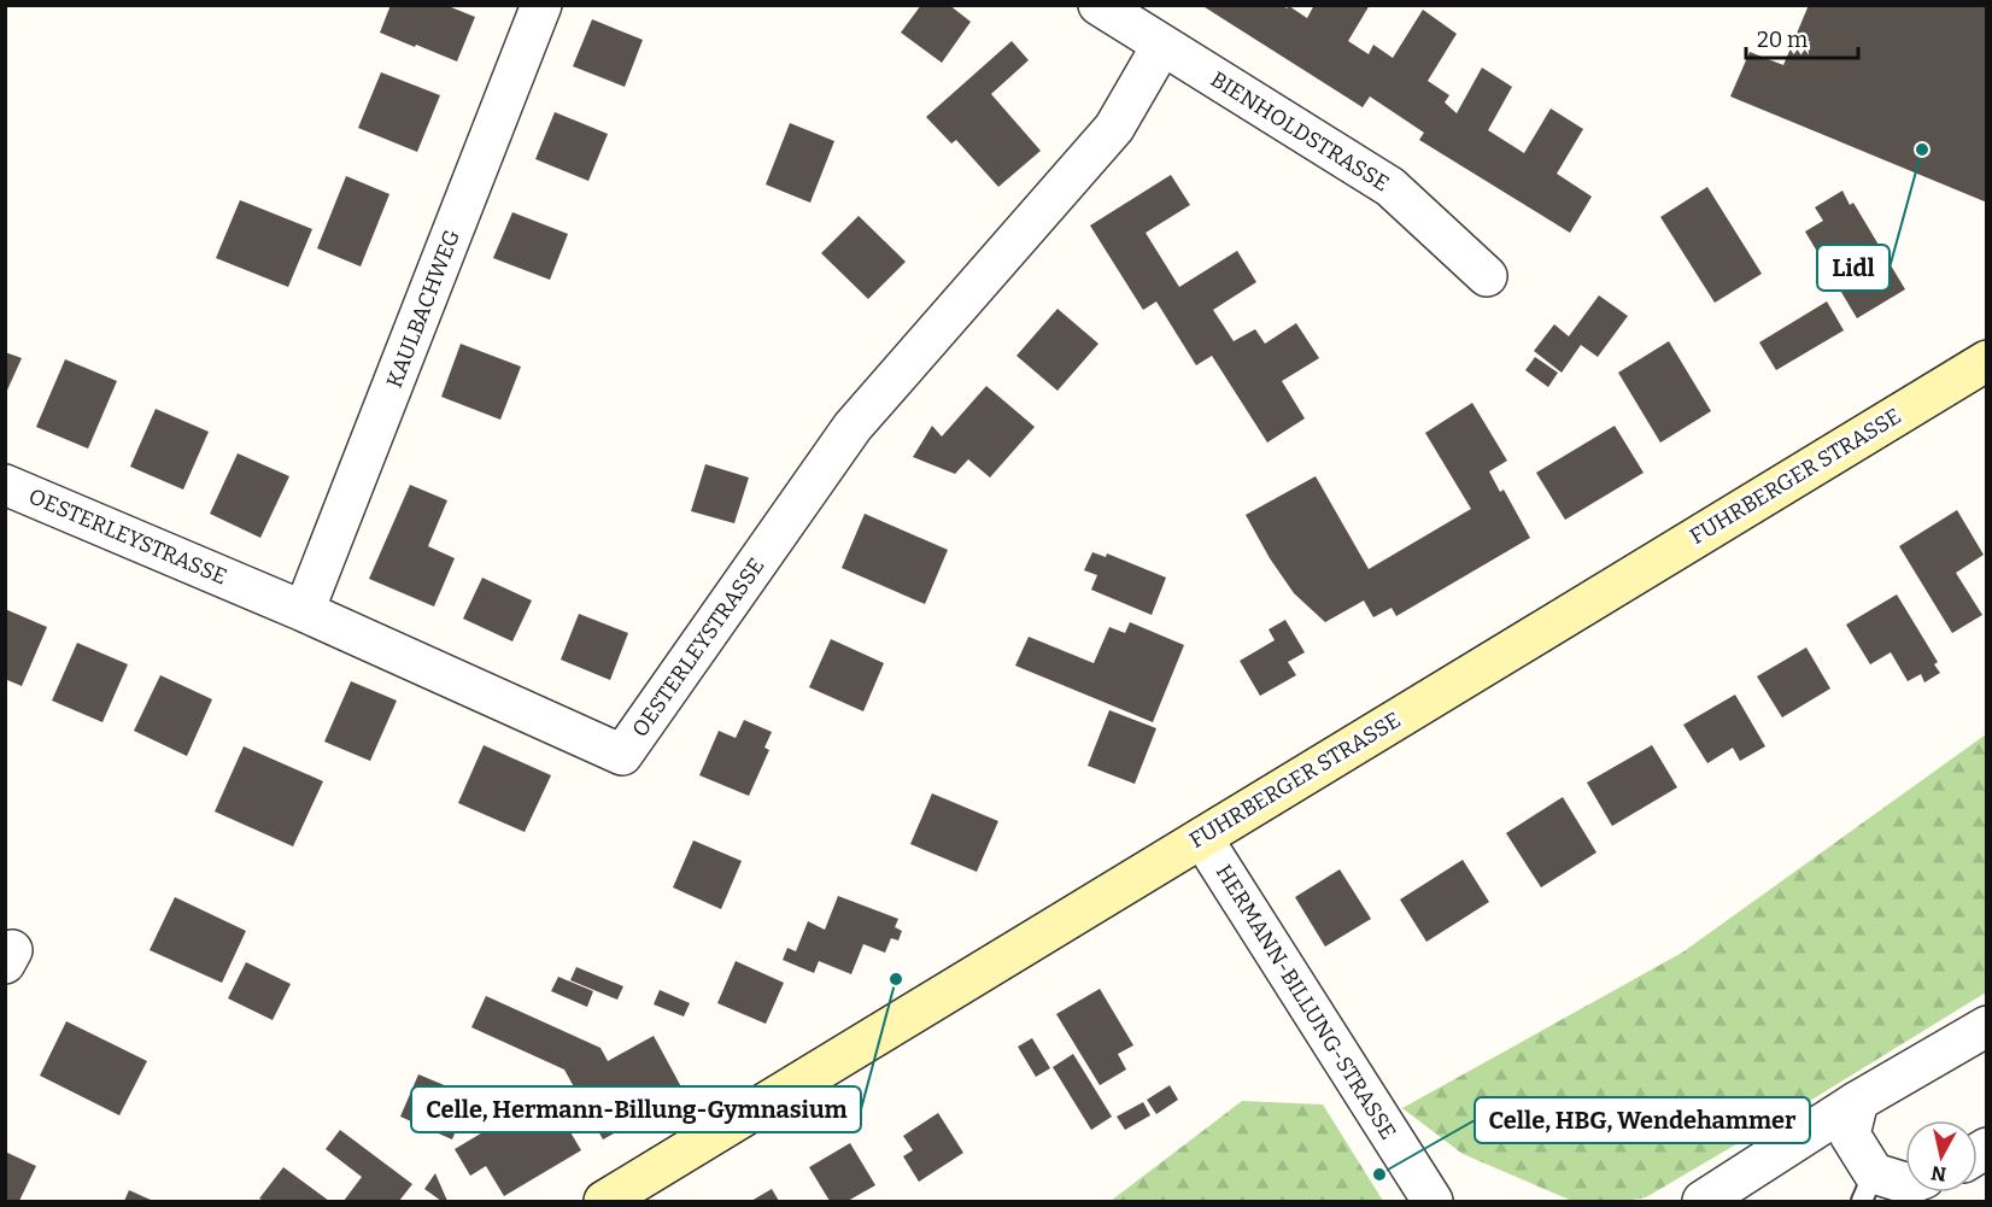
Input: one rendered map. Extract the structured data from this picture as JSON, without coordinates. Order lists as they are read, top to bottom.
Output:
{
  "streets": {
    "main road": ["FUHRBERGER STRASSE"],
    "street": [
      "BIENHOLDSTRASSE",
      "KAULBACHWEG",
      "OESTERLEYSTRASSE",
      "HERMANN-BILLUNG-STRASSE"
    ]
  },
  "crossings": [
    ["BIENHOLDSTRASSE", "OESTERLEYSTRASSE"],
    ["KAULBACHWEG", "OESTERLEYSTRASSE"],
    ["FUHRBERGER STRASSE", "HERMANN-BILLUNG-STRASSE"]
  ],
  "places": ["Lidl", "Celle, Hermann-Billung-Gymnasium", "Celle, HBG, Wendehammer"],
  "scale_bar": "20 m",
  "north": "bottom"
}
